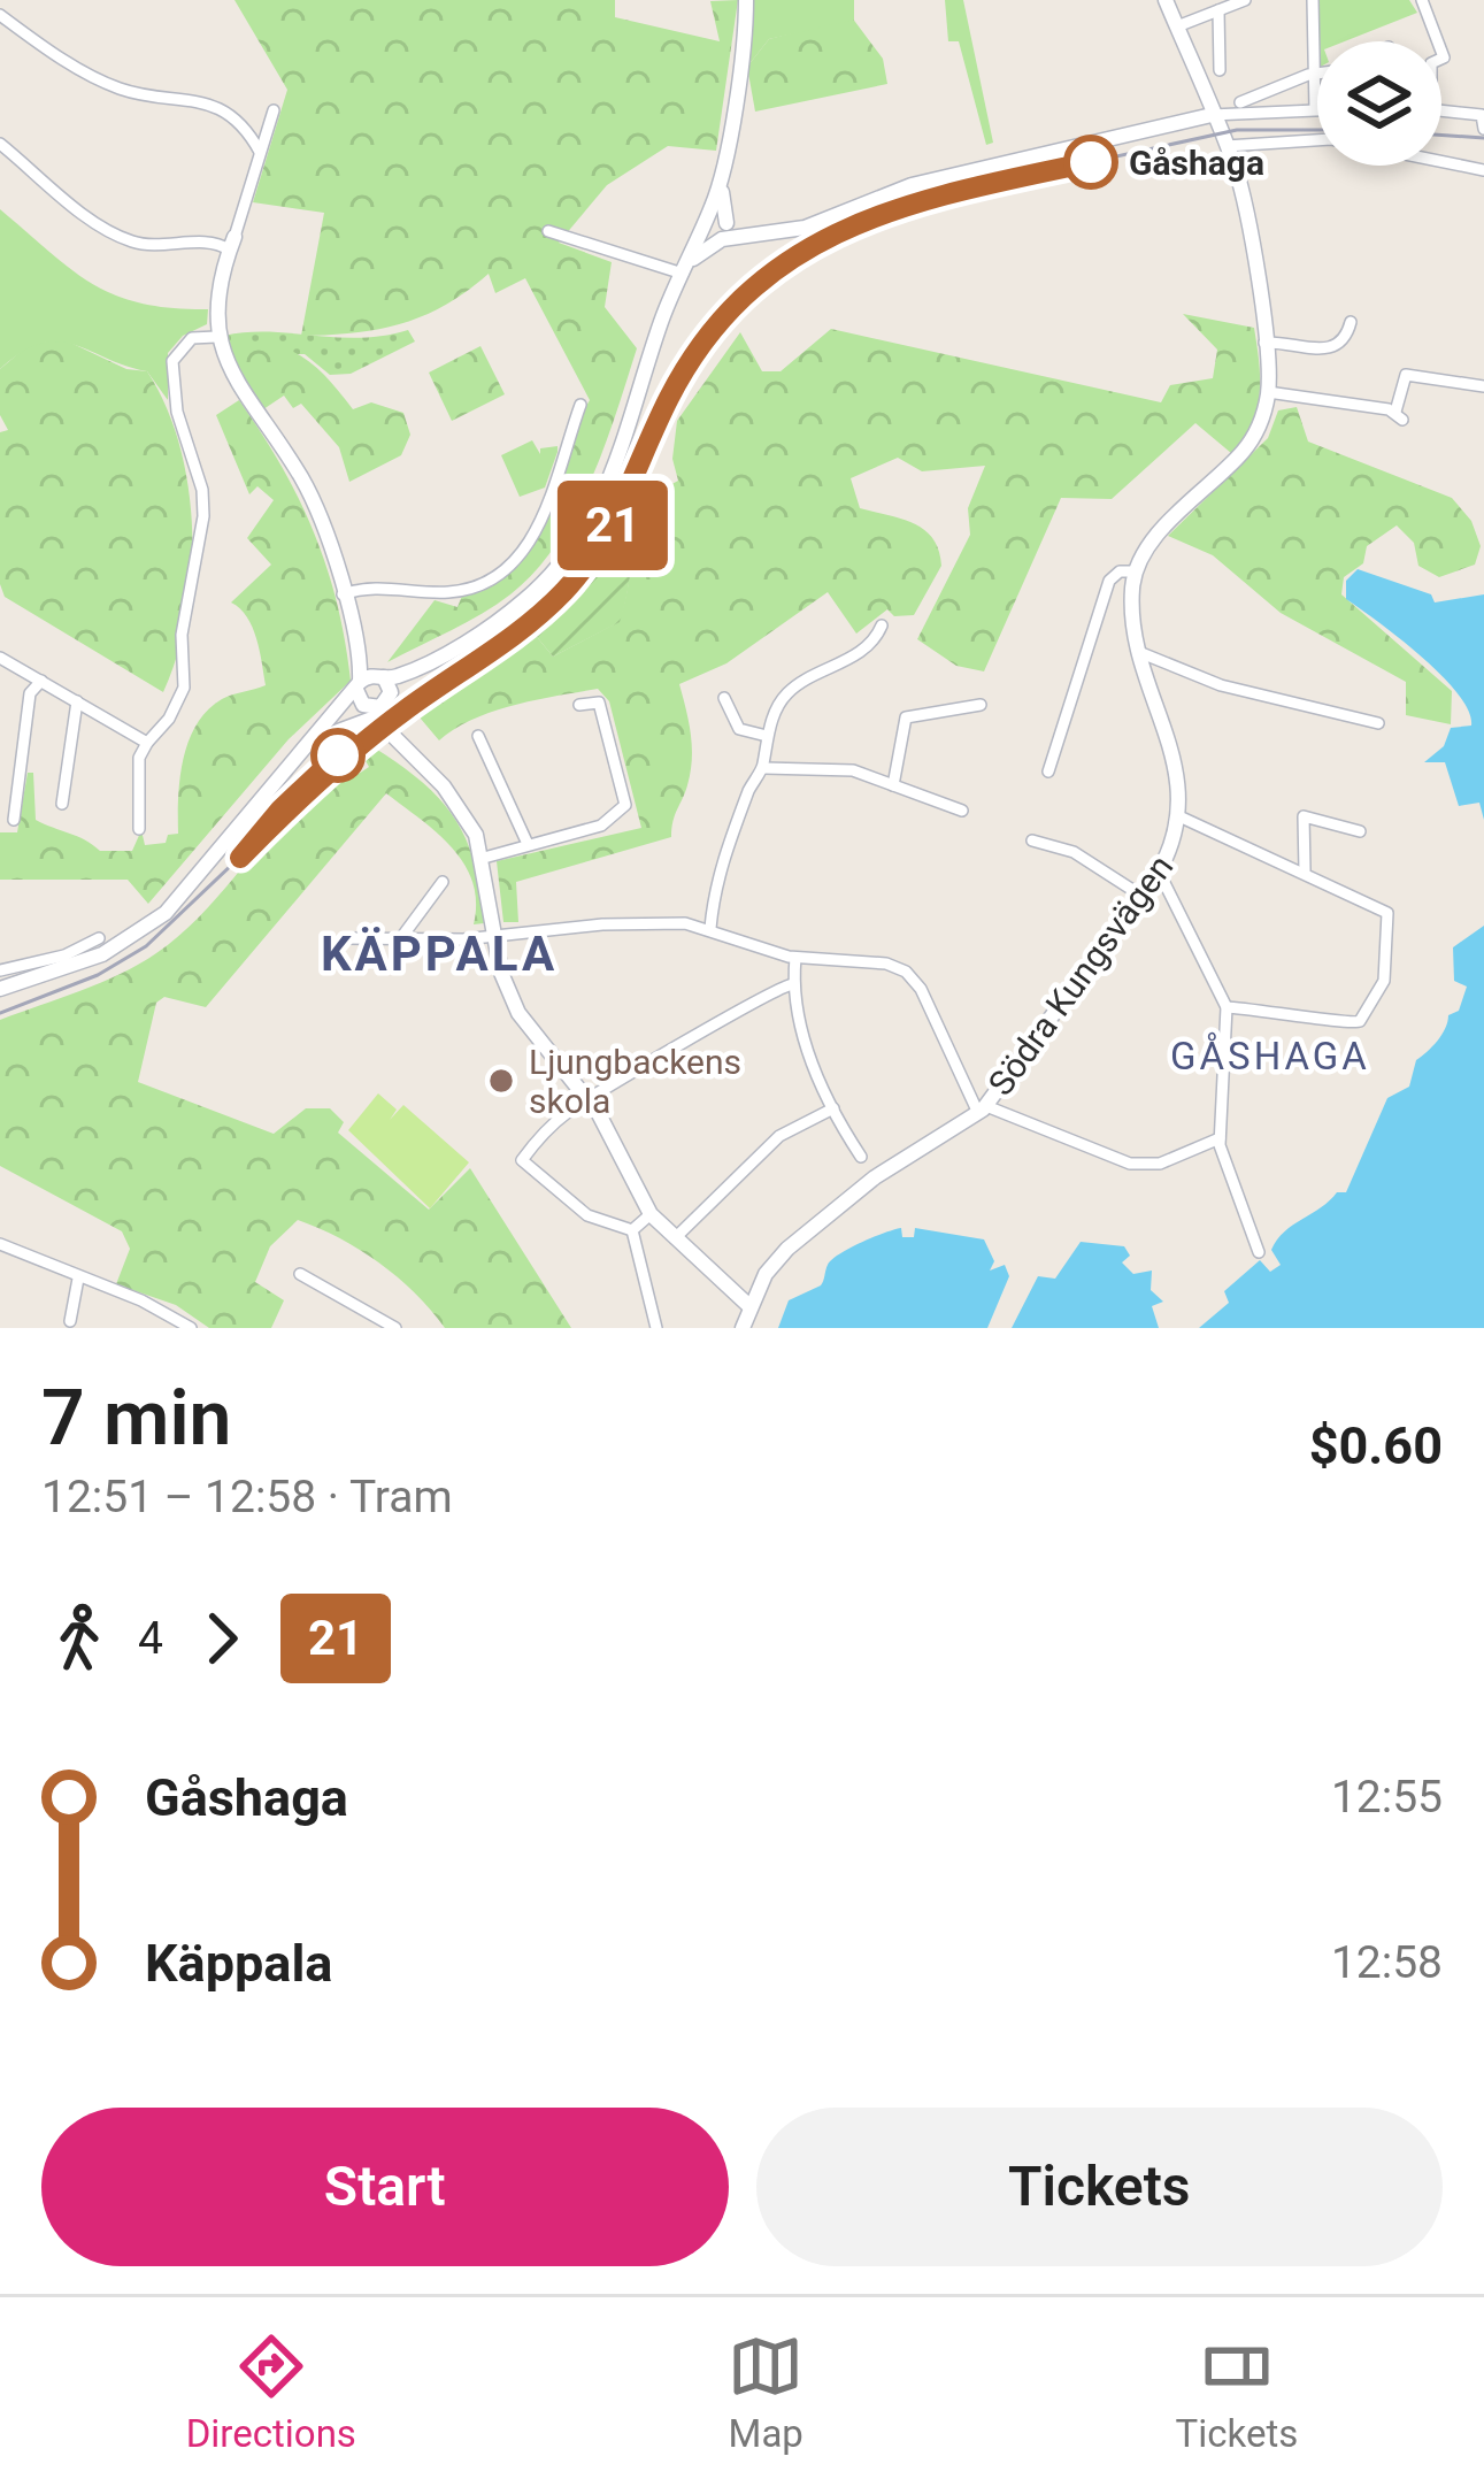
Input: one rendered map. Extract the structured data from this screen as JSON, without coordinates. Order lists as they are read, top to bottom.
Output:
{
  "streets": {
    "street": ["Södra Kungsvägen"]
  },
  "districts": ["KÄPPALA", "GÅSHAGA"],
  "places": ["Gåshaga", "Ljungbackens skola"],
  "lines": ["tram line 21"],
  "page": {
    "on_map": "21",
    "heading": ["7 min", "12:51 – 12:58 · Tram", "$0.60"],
    "legs": ["4", "21"],
    "list": [
      {
        "name": "Gåshaga",
        "value": "12:55"
      },
      {
        "name": "Käppala",
        "value": "12:58"
      }
    ],
    "buttons": ["Start", "Tickets"],
    "tabs": ["Directions", "Map", "Tickets"]
  }
}
